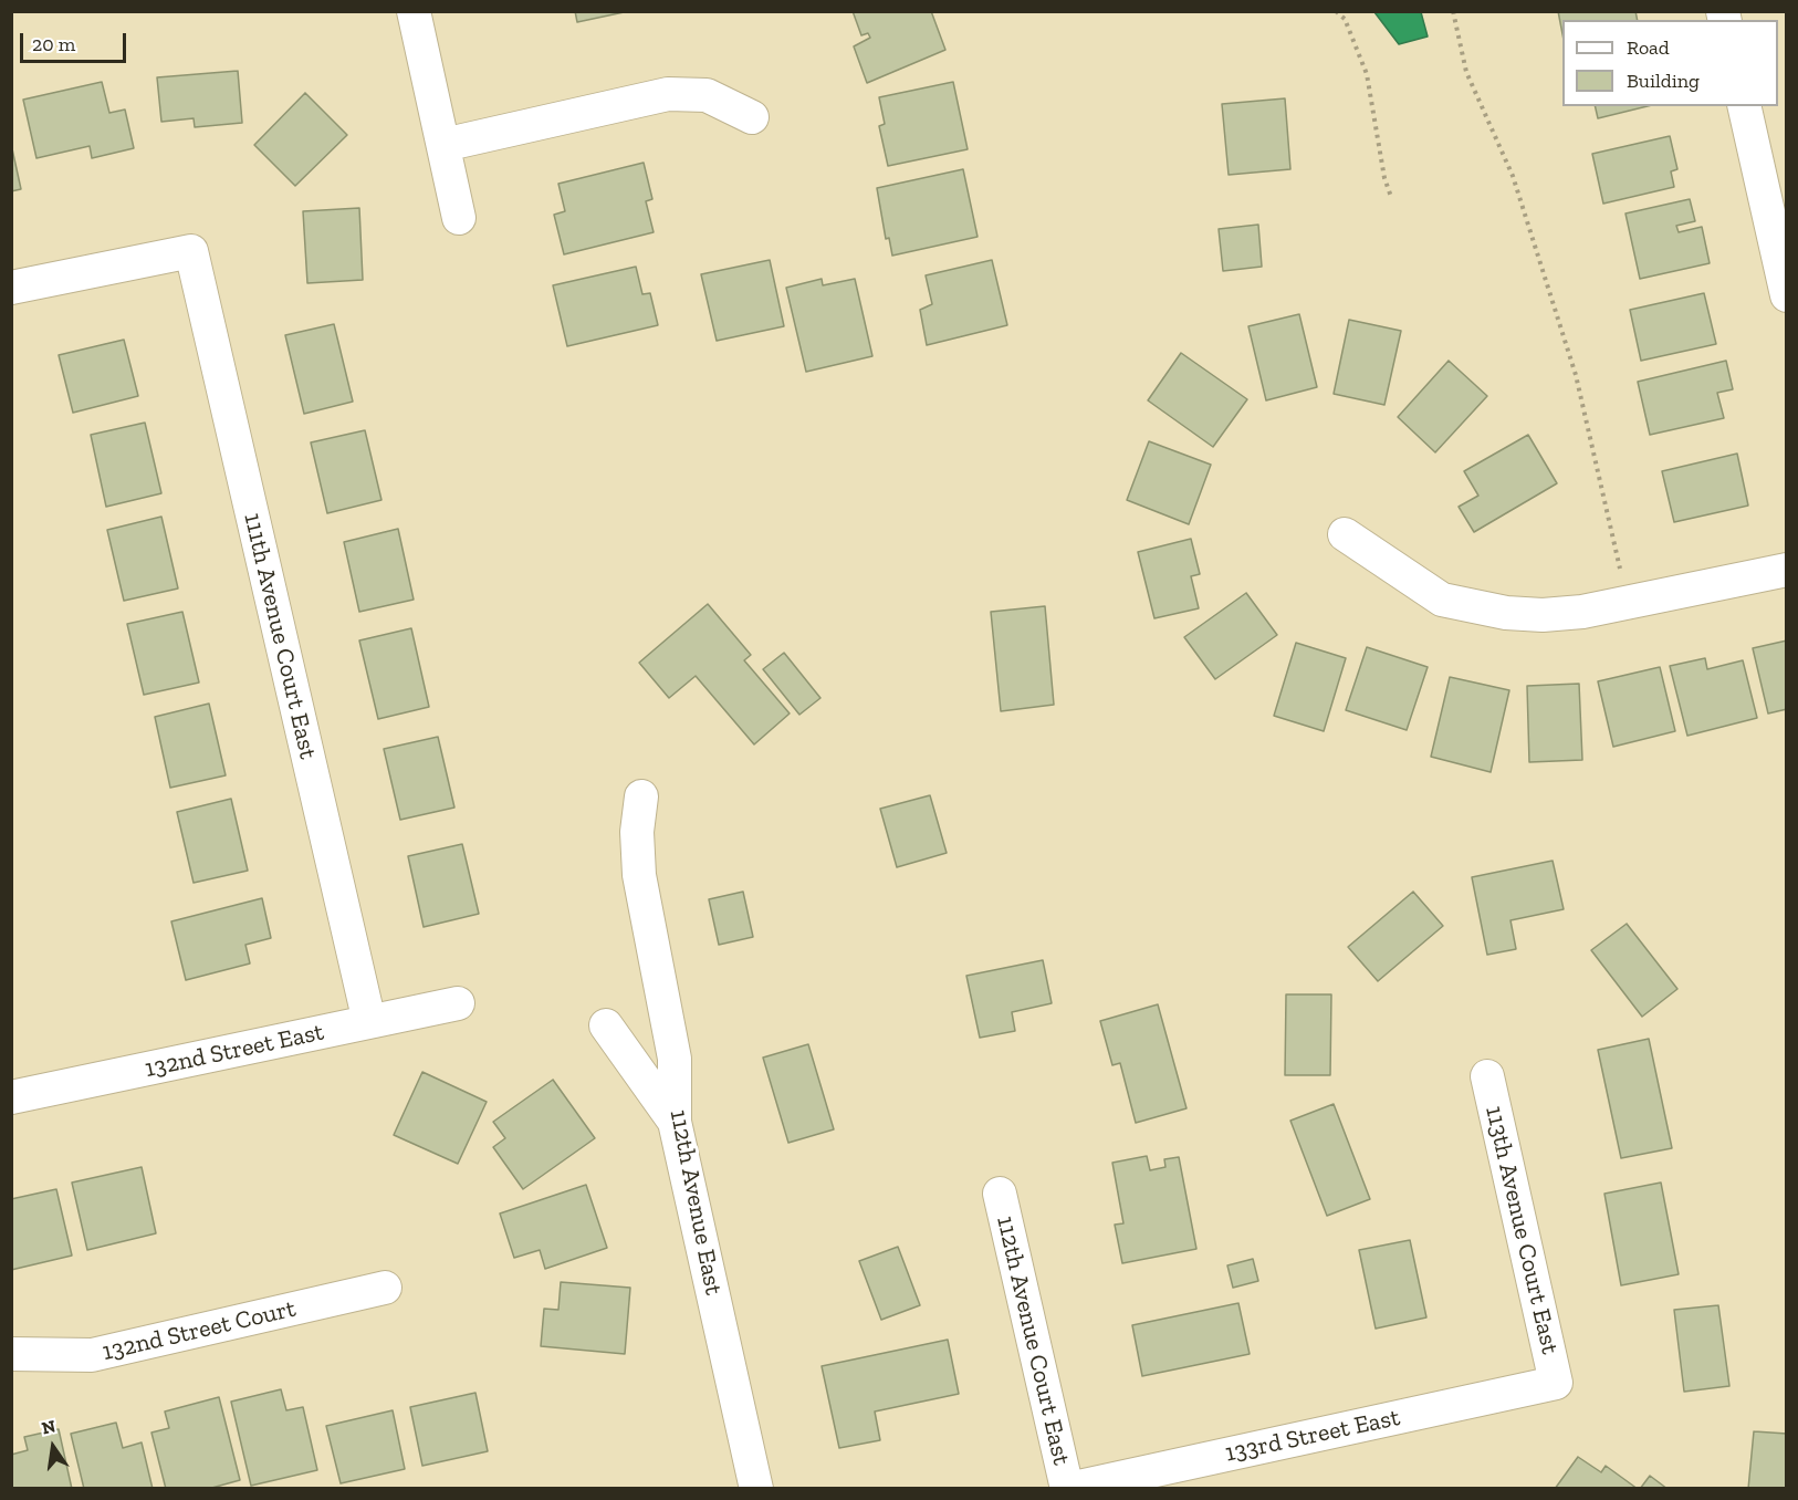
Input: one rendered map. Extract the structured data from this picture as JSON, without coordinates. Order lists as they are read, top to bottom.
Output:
{
  "streets": {
    "street": [
      "111th Avenue Court East",
      "132nd Street East",
      "112th Avenue East",
      "113th Avenue Court East",
      "132nd Street Court",
      "112th Avenue Court East",
      "133rd Street East"
    ]
  },
  "crossings": [
    ["111th Avenue Court East", "132nd Street East"],
    ["113th Avenue Court East", "133rd Street East"],
    ["112th Avenue Court East", "133rd Street East"]
  ],
  "legend": ["Road", "Building"],
  "scale_bar": "20 m",
  "north": "top"
}
